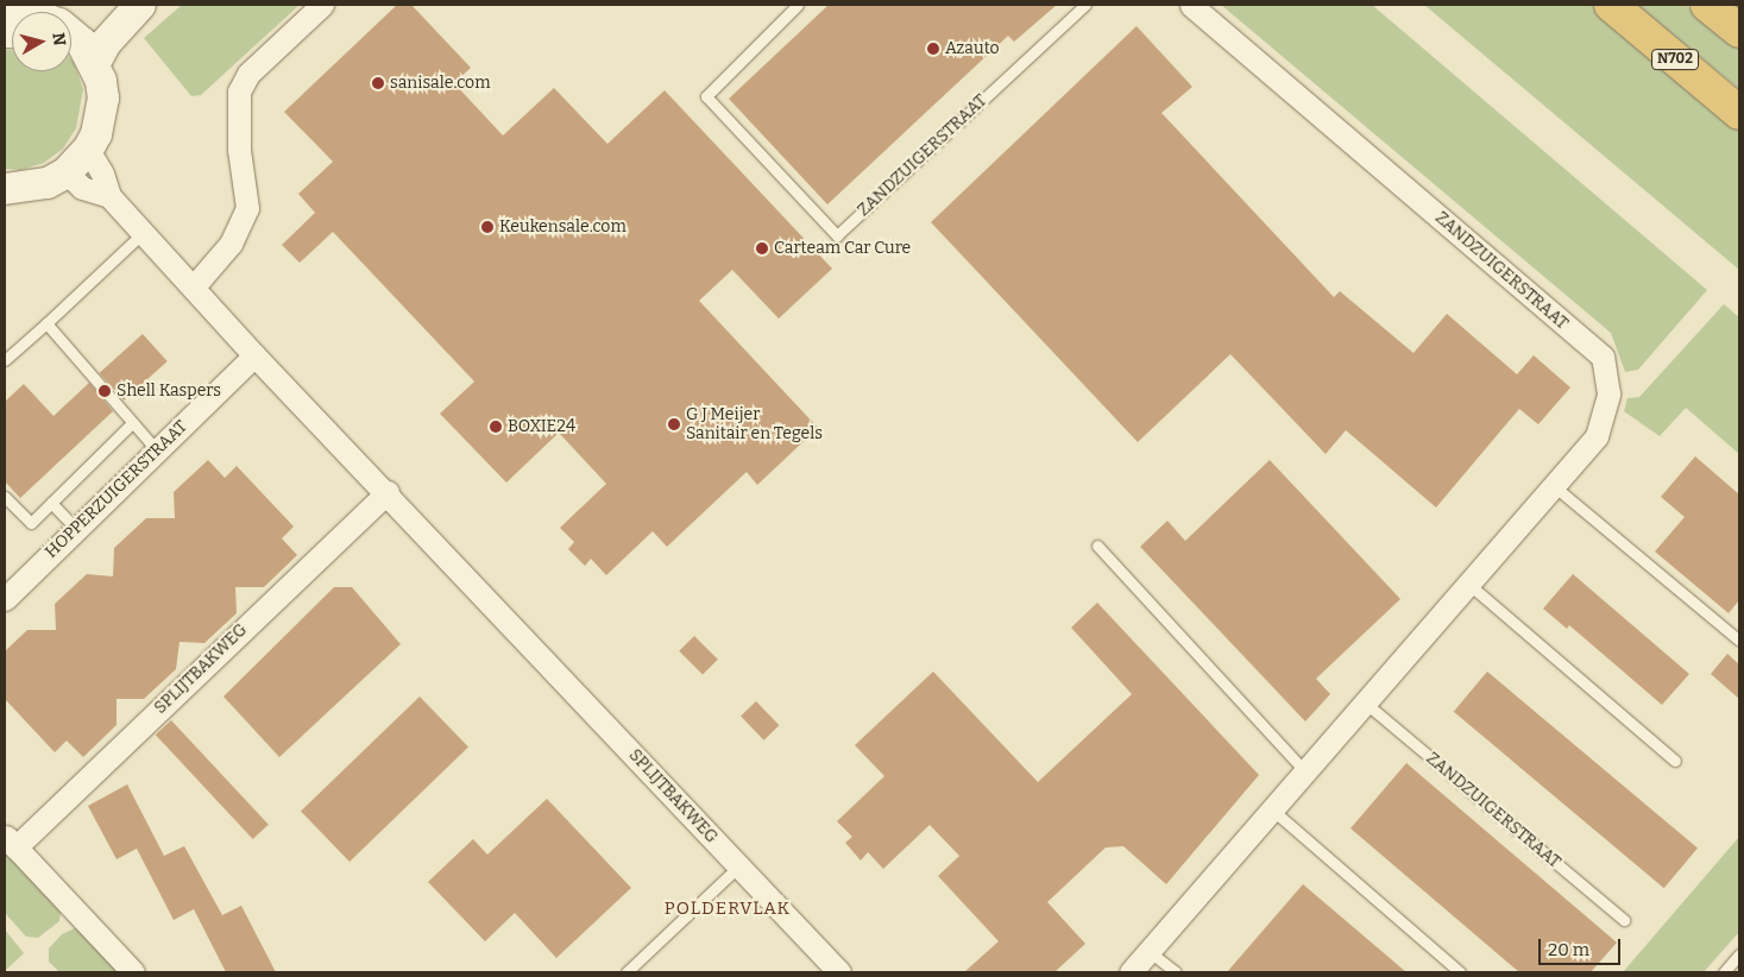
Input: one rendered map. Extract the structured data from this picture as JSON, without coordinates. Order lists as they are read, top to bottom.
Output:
{
  "streets": {
    "highway": ["N702"],
    "street": ["ZANDZUIGERSTRAAT", "HOPPERZUIGERSTRAAT", "SPLIJTBAKWEG"]
  },
  "crossings": [
    ["HOPPERZUIGERSTRAAT", "SPLIJTBAKWEG"]
  ],
  "districts": ["POLDERVLAK"],
  "places": [
    "Azauto",
    "sanisale.com",
    "Keukensale.com",
    "Carteam Car Cure",
    "Shell Kaspers",
    "G J Meijer Sanitair en Tegels",
    "BOXIE24"
  ],
  "scale_bar": "20 m",
  "north": "right"
}
